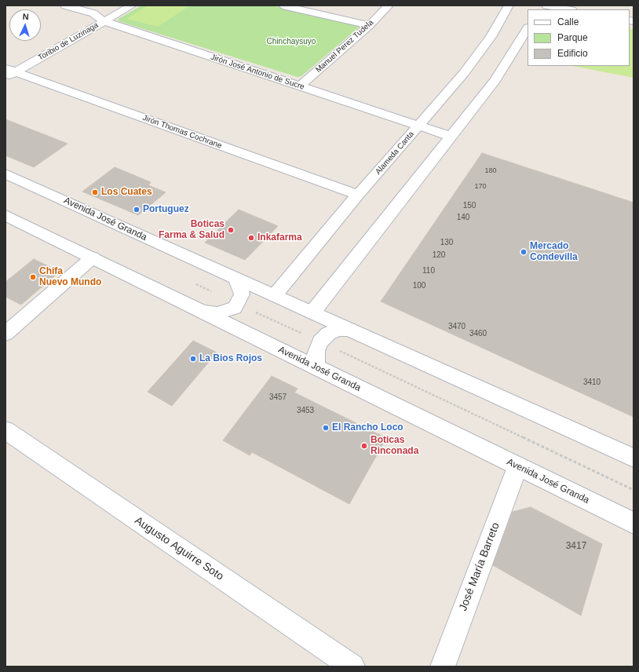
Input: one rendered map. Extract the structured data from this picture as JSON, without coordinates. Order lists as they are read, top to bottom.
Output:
{
  "streets": {
    "street": [
      "Toribio de Luziriaga",
      "Manuel Perez Tudela",
      "Jirón José Antonio de Sucre",
      "Jirón Thomas Cochrane",
      "Alameda Canta",
      "Avenida José Granda",
      "Augusto Aguirre Soto",
      "José María Barreto"
    ]
  },
  "crossings": [
    ["Toribio de Luziriaga", "Jirón José Antonio de Sucre"],
    ["Toribio de Luziriaga", "Jirón Thomas Cochrane"],
    ["Manuel Perez Tudela", "Jirón José Antonio de Sucre"],
    ["Jirón José Antonio de Sucre", "Alameda Canta"],
    ["Jirón Thomas Cochrane", "Alameda Canta"],
    ["Alameda Canta", "Avenida José Granda"],
    ["Avenida José Granda", "José María Barreto"]
  ],
  "parks": ["Chinchaysuyo"],
  "places": [
    "Los Cuates",
    "Portuguez",
    "Boticas Farma & Salud",
    "Inkafarma",
    "Mercado Condevilla",
    "Chifa Nuevo Mundo",
    "La Bios Rojos",
    "El Rancho Loco",
    "Boticas Rinconada"
  ],
  "house_numbers": [
    "180",
    "170",
    "150",
    "140",
    "130",
    "120",
    "110",
    "100",
    "3470",
    "3460",
    "3410",
    "3457",
    "3453",
    "3417"
  ],
  "legend": ["Calle", "Parque", "Edificio"],
  "north": "top"
}
